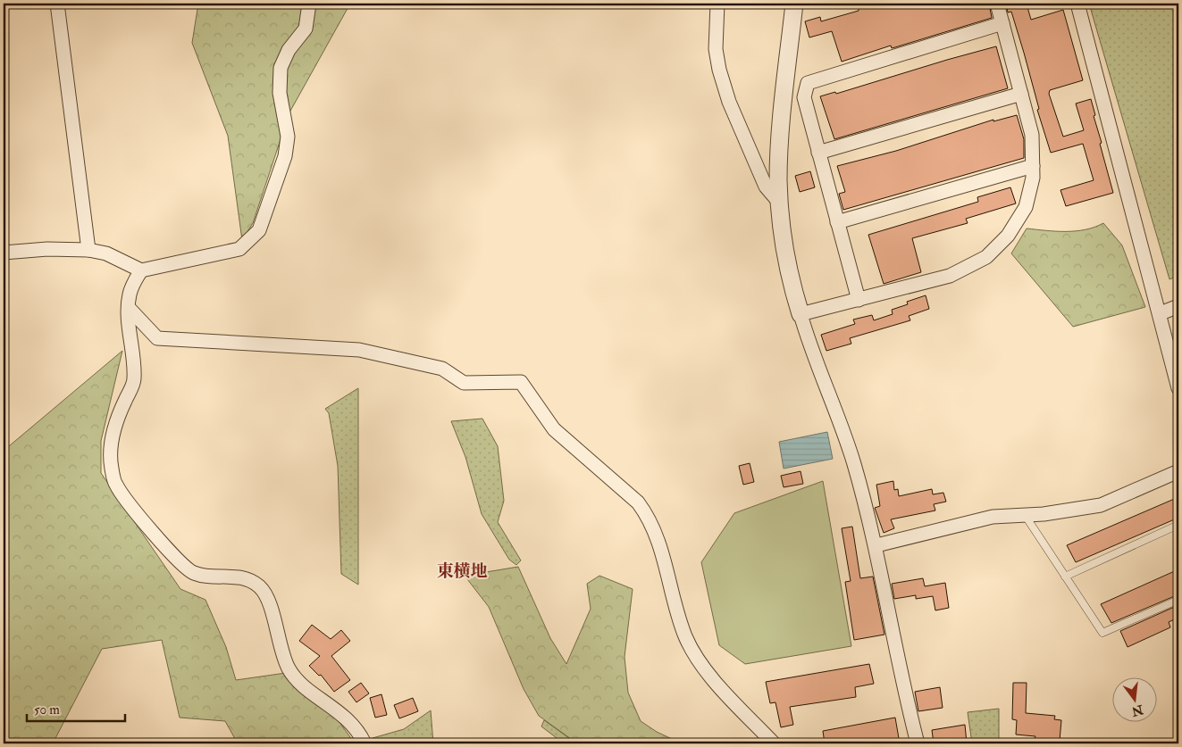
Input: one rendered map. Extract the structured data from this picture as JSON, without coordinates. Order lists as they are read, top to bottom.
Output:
{
  "districts": ["東横地"],
  "scale_bar": "50 m",
  "north": "bottom"
}
